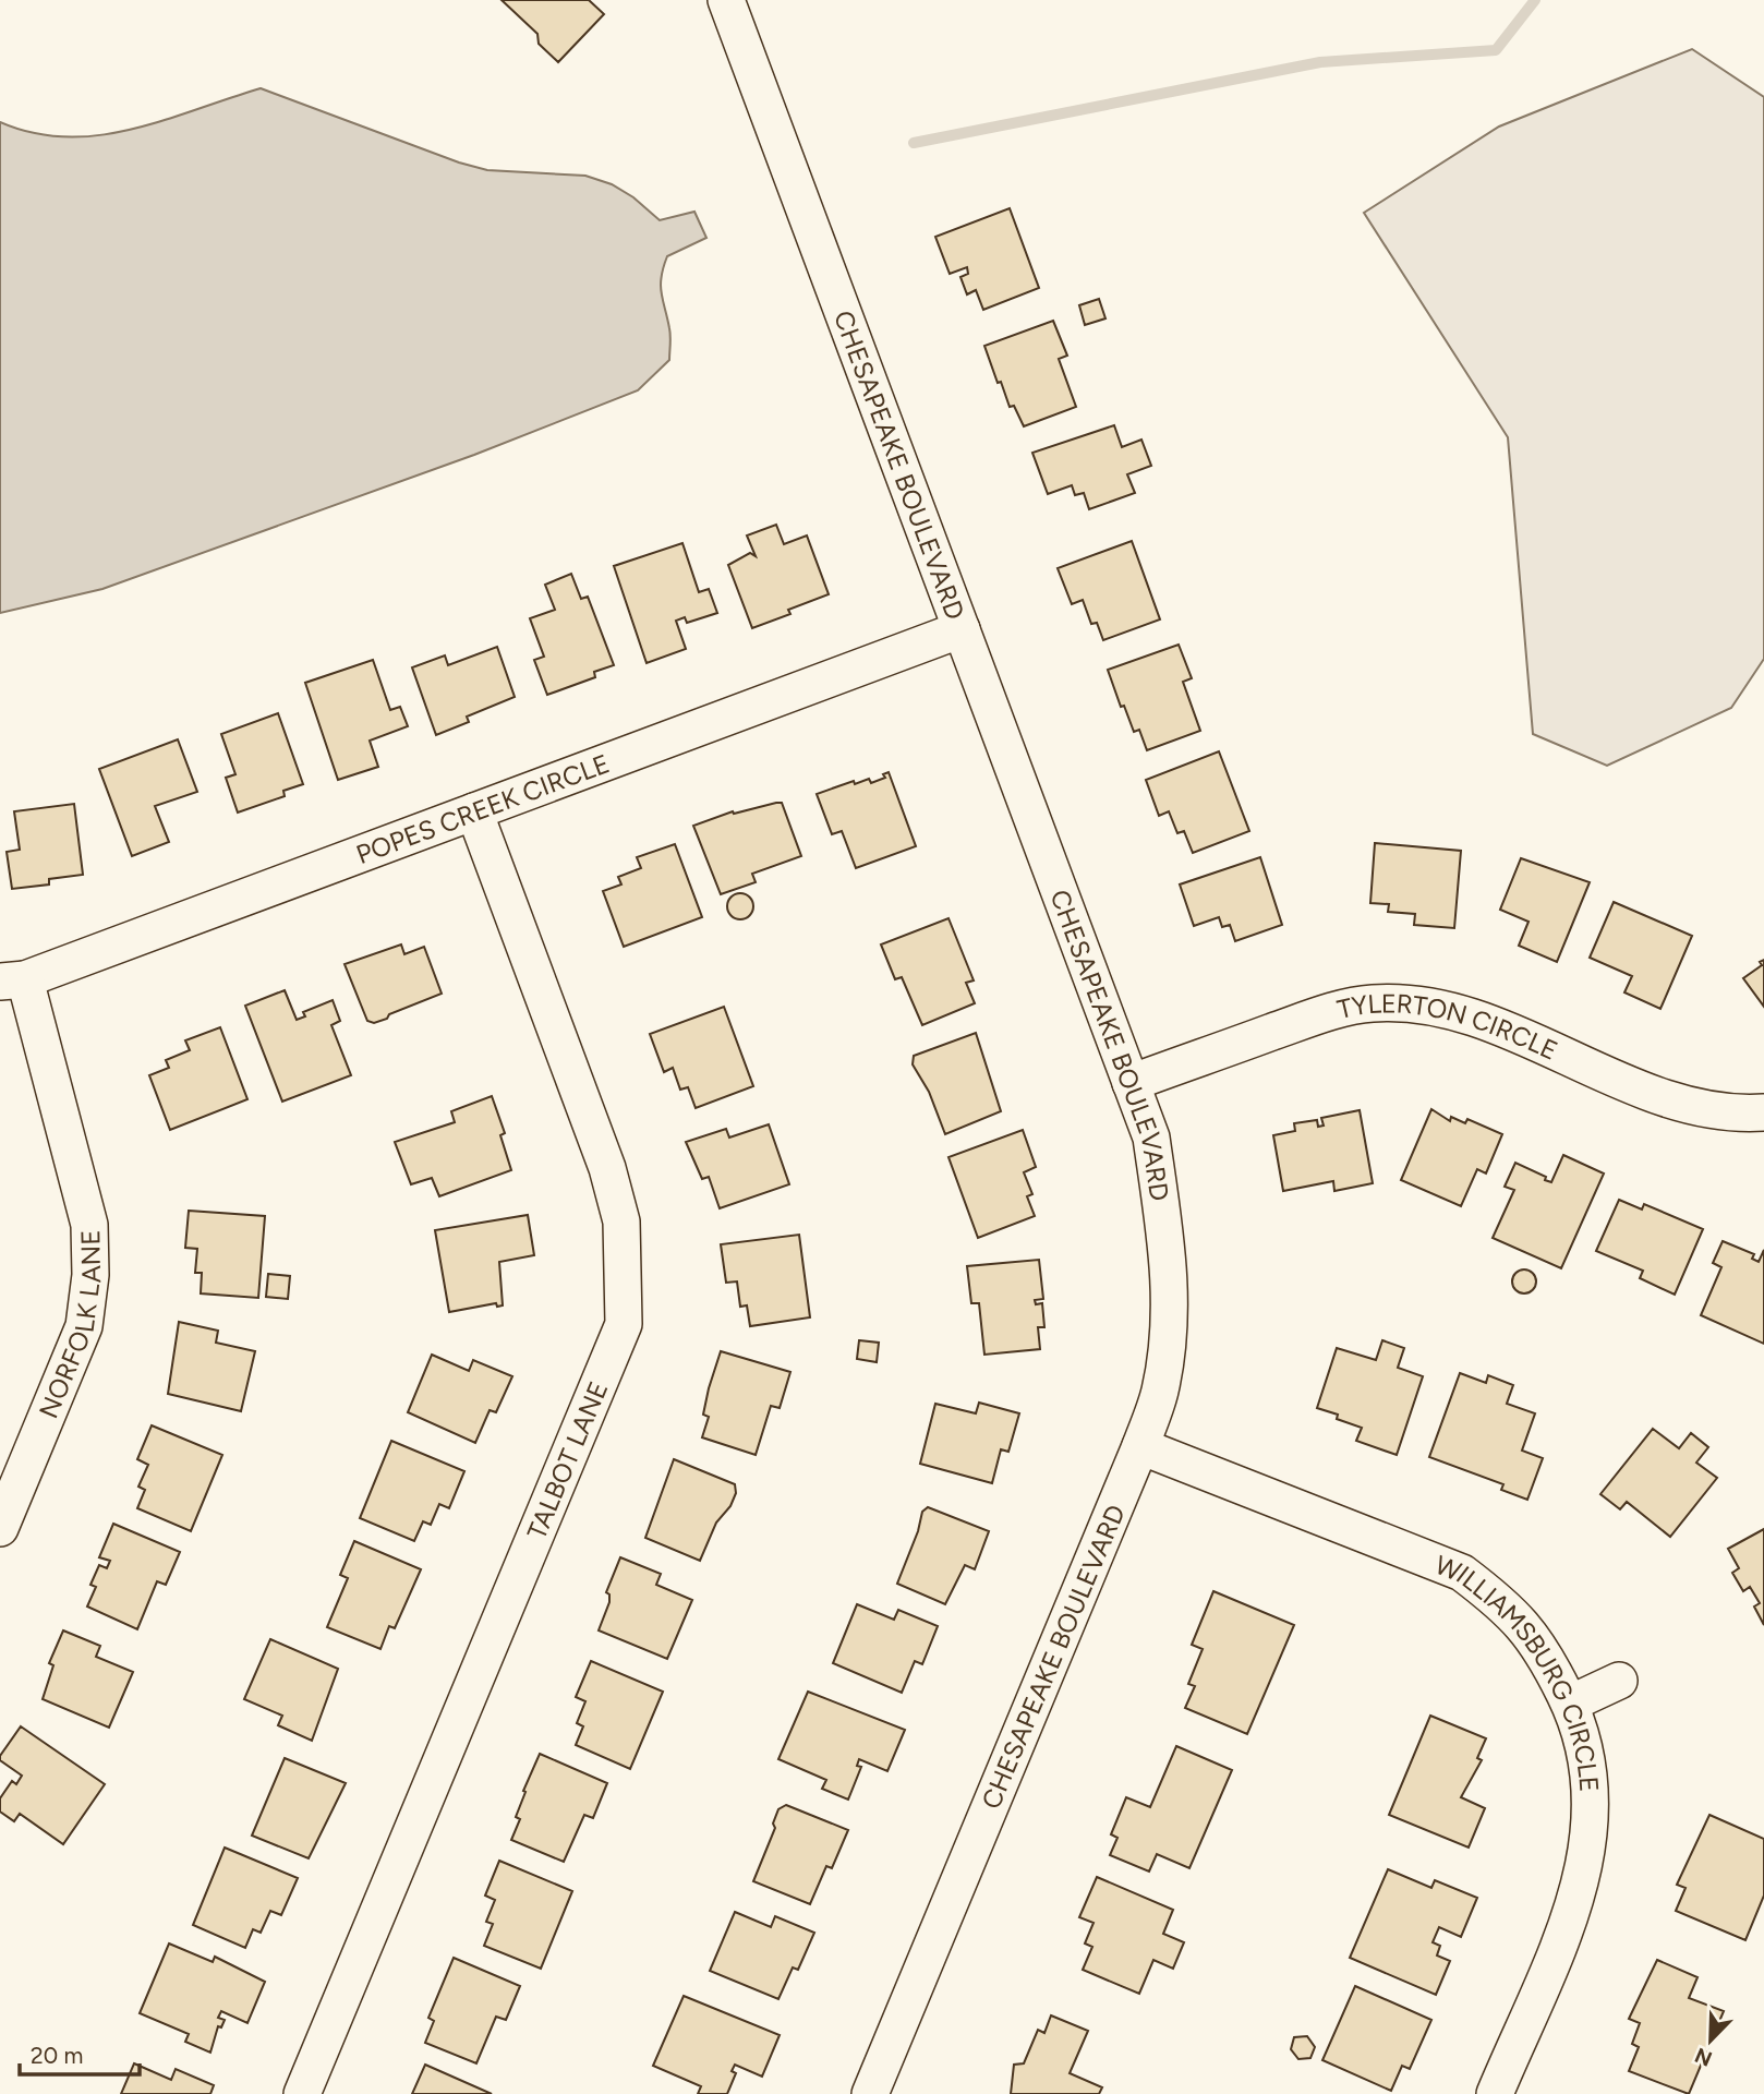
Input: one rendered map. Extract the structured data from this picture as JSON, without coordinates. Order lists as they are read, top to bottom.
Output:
{
  "streets": {
    "street": [
      "CHESAPEAKE BOULEVARD",
      "POPES CREEK CIRCLE",
      "TYLERTON CIRCLE",
      "NORFOLK LANE",
      "TALBOT LANE",
      "WILLIAMSBURG CIRCLE"
    ]
  },
  "crossings": [
    ["CHESAPEAKE BOULEVARD", "POPES CREEK CIRCLE"],
    ["CHESAPEAKE BOULEVARD", "TYLERTON CIRCLE"],
    ["CHESAPEAKE BOULEVARD", "WILLIAMSBURG CIRCLE"],
    ["POPES CREEK CIRCLE", "NORFOLK LANE"],
    ["POPES CREEK CIRCLE", "TALBOT LANE"]
  ],
  "scale_bar": "20 m",
  "north": "bottom left"
}
